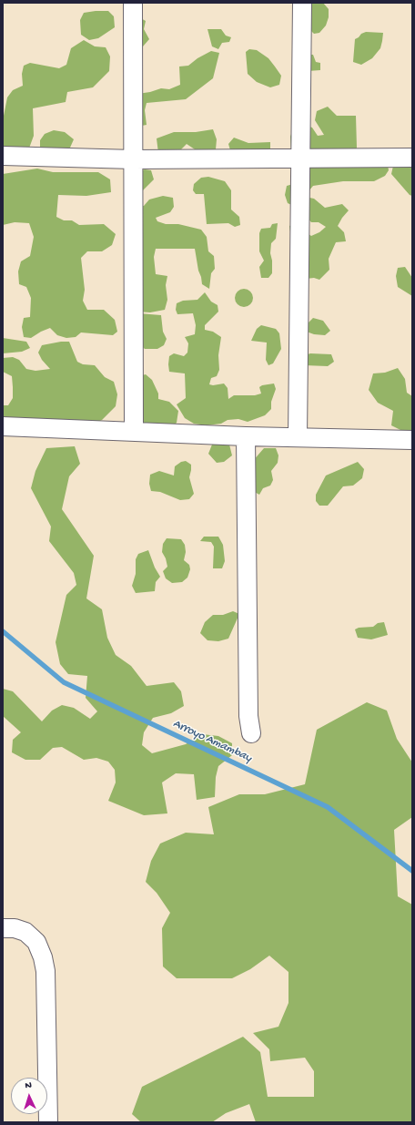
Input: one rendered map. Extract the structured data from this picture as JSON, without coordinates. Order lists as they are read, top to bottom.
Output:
{
  "water": ["Arroyo Amambay"],
  "north": "top"
}
